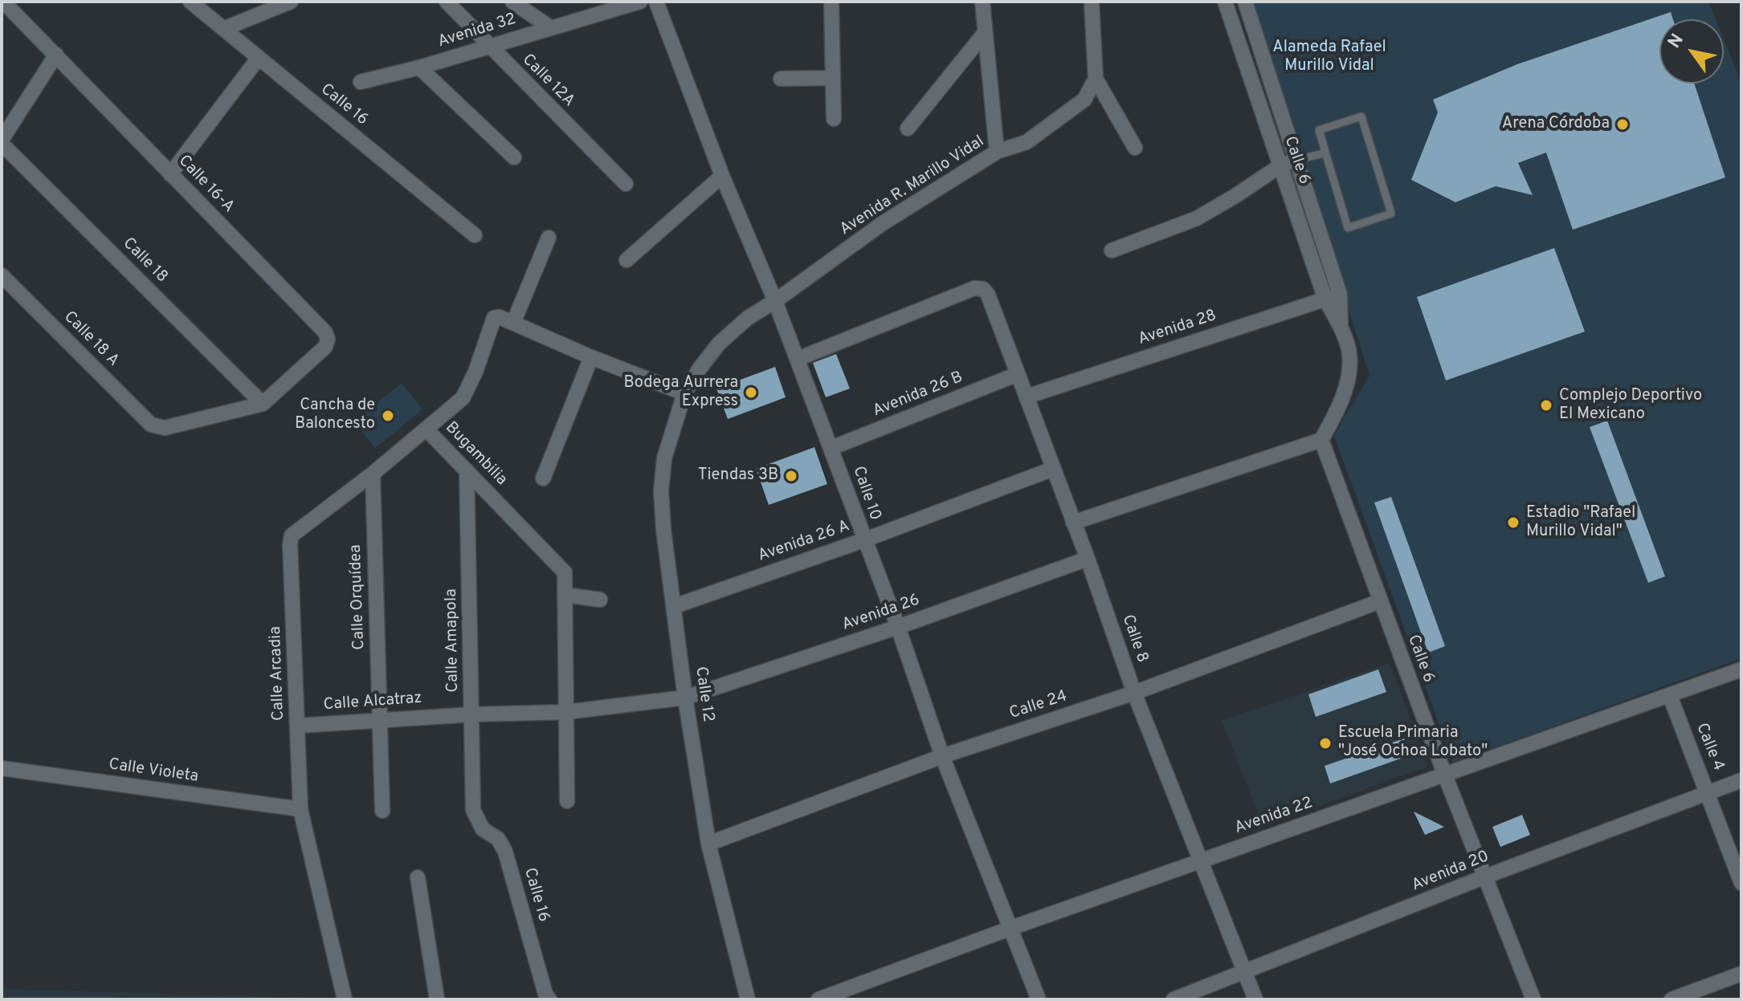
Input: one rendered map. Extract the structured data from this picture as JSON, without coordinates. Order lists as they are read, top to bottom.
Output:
{
  "streets": {
    "street": [
      "Avenida 32",
      "Calle 12A",
      "Calle 16",
      "Calle 6",
      "Calle 16-A",
      "Avenida R. Marillo Vidal",
      "Calle 18",
      "Avenida 28",
      "Calle 18 A",
      "Avenida 26 B",
      "Bugambilia",
      "Calle 10",
      "Avenida 26 A",
      "Calle Orquídea",
      "Avenida 26",
      "Calle 8",
      "Calle Amapola",
      "Calle Arcadia",
      "Calle 12",
      "Calle Alcatraz",
      "Calle 24",
      "Calle 4",
      "Calle Violeta",
      "Avenida 22",
      "Avenida 20"
    ]
  },
  "crossings": [
    ["Avenida 32", "Calle 12A"],
    ["Calle 16", "Calle Amapola"],
    ["Calle 6", "Avenida 28"],
    ["Calle 6", "Calle 24"],
    ["Calle 6", "Avenida 22"],
    ["Calle 6", "Avenida 20"],
    ["Calle 16-A", "Calle 18"],
    ["Calle 16-A", "Calle 18 A"],
    ["Avenida R. Marillo Vidal", "Calle 10"],
    ["Avenida R. Marillo Vidal", "Calle 12"],
    ["Calle 18", "Calle 18 A"],
    ["Avenida 28", "Calle 8"],
    ["Avenida 26 B", "Calle 10"],
    ["Avenida 26 B", "Calle 8"],
    ["Bugambilia", "Calle Orquídea"],
    ["Bugambilia", "Calle Amapola"],
    ["Bugambilia", "Calle Arcadia"],
    ["Calle 10", "Avenida 26 A"],
    ["Calle 10", "Avenida 26"],
    ["Calle 10", "Calle 8"],
    ["Calle 10", "Calle 24"],
    ["Calle 10", "Avenida 22"],
    ["Avenida 26 A", "Calle 8"],
    ["Avenida 26 A", "Calle 12"],
    ["Calle Orquídea", "Calle Alcatraz"],
    ["Avenida 26", "Calle 8"],
    ["Avenida 26", "Calle 12"],
    ["Avenida 26", "Calle Alcatraz"],
    ["Calle 8", "Calle 24"],
    ["Calle 8", "Avenida 22"],
    ["Calle 8", "Avenida 20"],
    ["Calle Amapola", "Calle Alcatraz"],
    ["Calle Arcadia", "Calle Alcatraz"],
    ["Calle Arcadia", "Calle Violeta"],
    ["Calle 12", "Calle 24"],
    ["Calle 4", "Avenida 22"],
    ["Calle 4", "Avenida 20"]
  ],
  "parks": ["Alameda Rafael Murillo Vidal"],
  "places": [
    "Arena Córdoba",
    "Bodega Aurrera Express",
    "Complejo Deportivo El Mexicano",
    "Cancha de Baloncesto",
    "Tiendas 3B",
    "Estadio \"Rafael Murillo Vidal\"",
    "Escuela Primaria \"José Ochoa Lobato\""
  ],
  "north": "top left"
}
